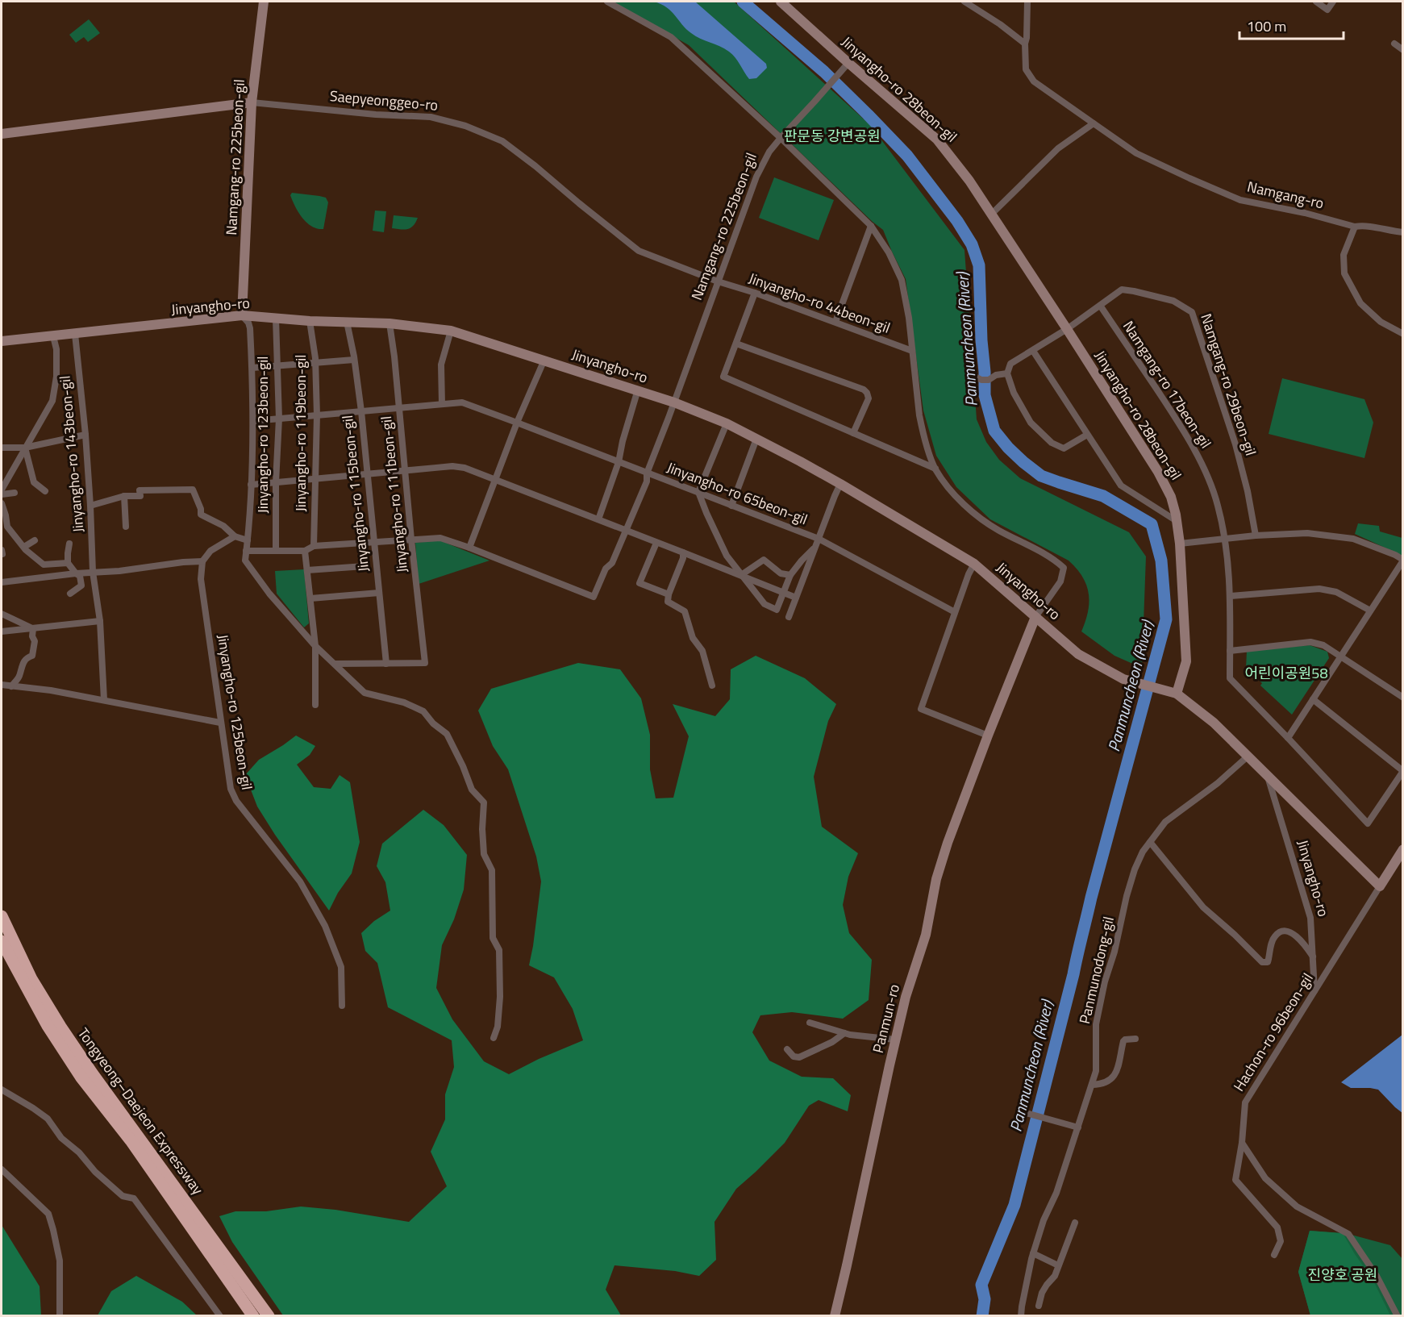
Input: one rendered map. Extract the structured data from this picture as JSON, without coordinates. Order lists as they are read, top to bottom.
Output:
{
  "streets": {
    "highway": ["Tongyeong–Daejeon Expressway"],
    "street": [
      "Jinyangho-ro 28beon-gil",
      "Saepyeonggeo-ro",
      "Namgang-ro 225beon-gil",
      "Namgang-ro",
      "Jinyangho-ro 44beon-gil",
      "Jinyangho-ro",
      "Namgang-ro 17beon-gil",
      "Namgang-ro 29beon-gil",
      "Jinyangho-ro 119beon-gil",
      "Jinyangho-ro 123beon-gil",
      "Jinyangho-ro 143beon-gil",
      "Jinyangho-ro 115beon-gil",
      "Jinyangho-ro 65beon-gil",
      "Jinyangho-ro 111beon-gil",
      "Jinyangho-ro 125beon-gil",
      "Panmunodong-gil",
      "Panmun-ro",
      "Hachon-ro 96beon-gil"
    ]
  },
  "crossings": [
    ["Jinyangho-ro 28beon-gil", "Namgang-ro 225beon-gil"],
    ["Jinyangho-ro 28beon-gil", "Jinyangho-ro"],
    ["Saepyeonggeo-ro", "Namgang-ro 225beon-gil"],
    ["Saepyeonggeo-ro", "Jinyangho-ro 44beon-gil"],
    ["Namgang-ro 225beon-gil", "Jinyangho-ro 44beon-gil"],
    ["Namgang-ro 225beon-gil", "Jinyangho-ro"],
    ["Namgang-ro 225beon-gil", "Jinyangho-ro 65beon-gil"],
    ["Jinyangho-ro 44beon-gil", "Jinyangho-ro"],
    ["Jinyangho-ro 44beon-gil", "Panmun-ro"],
    ["Jinyangho-ro", "Jinyangho-ro 119beon-gil"],
    ["Jinyangho-ro", "Jinyangho-ro 123beon-gil"],
    ["Jinyangho-ro", "Jinyangho-ro 143beon-gil"],
    ["Jinyangho-ro", "Jinyangho-ro 115beon-gil"],
    ["Jinyangho-ro", "Jinyangho-ro 65beon-gil"],
    ["Jinyangho-ro", "Jinyangho-ro 111beon-gil"],
    ["Jinyangho-ro", "Panmunodong-gil"],
    ["Jinyangho-ro", "Panmun-ro"],
    ["Jinyangho-ro", "Hachon-ro 96beon-gil"],
    ["Namgang-ro 17beon-gil", "Namgang-ro 29beon-gil"],
    ["Jinyangho-ro 119beon-gil", "Jinyangho-ro 65beon-gil"],
    ["Jinyangho-ro 123beon-gil", "Jinyangho-ro 65beon-gil"],
    ["Jinyangho-ro 115beon-gil", "Jinyangho-ro 65beon-gil"],
    ["Jinyangho-ro 115beon-gil", "Jinyangho-ro 111beon-gil"],
    ["Jinyangho-ro 65beon-gil", "Jinyangho-ro 111beon-gil"]
  ],
  "water": ["Panmuncheon (River)"],
  "parks": ["판문동 강변공원", "어린이공원58", "진양호 공원"],
  "scale_bar": "100 m"
}
